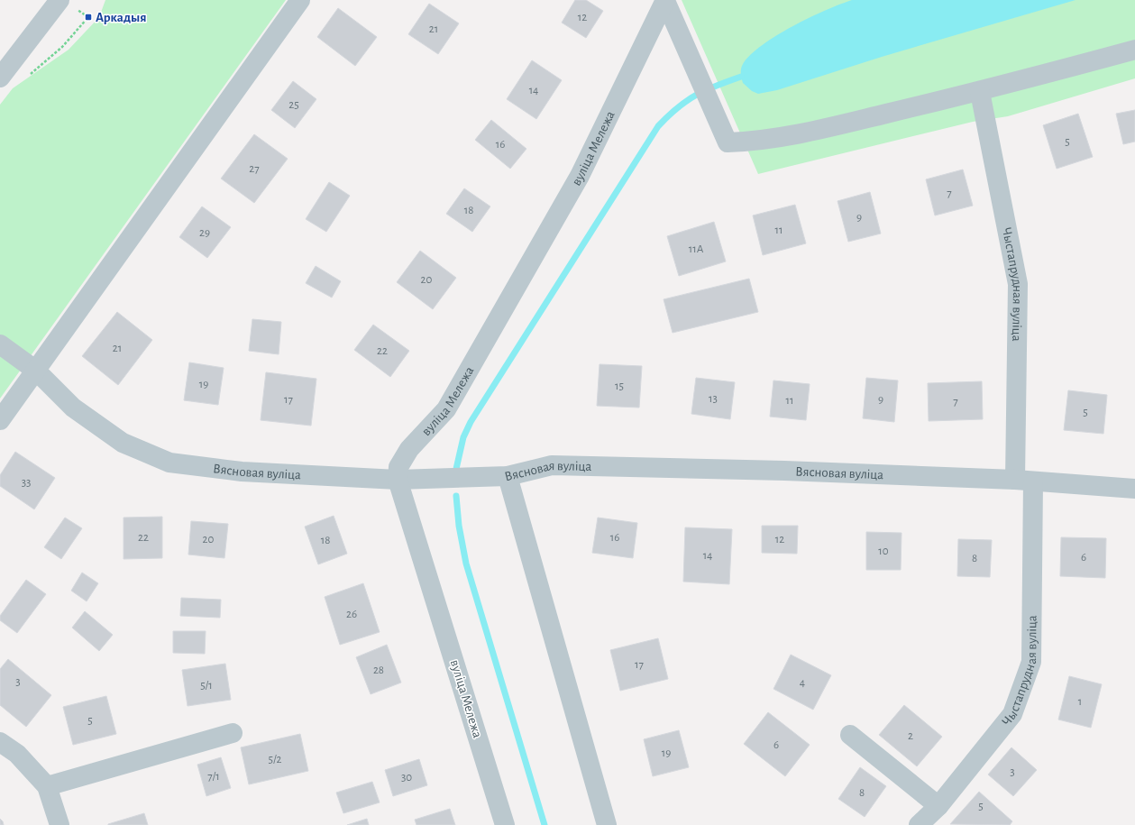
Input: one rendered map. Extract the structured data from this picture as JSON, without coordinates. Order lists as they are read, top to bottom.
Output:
{
  "streets": {
    "street": ["вуліца Мележа", "Чыстапрудная вуліца", "Вясновая вуліца"]
  },
  "crossings": [
    ["вуліца Мележа", "Вясновая вуліца"],
    ["Чыстапрудная вуліца", "Вясновая вуліца"]
  ],
  "places": {
    "transit": ["Аркадыя"]
  },
  "house_numbers": [
    "12",
    "21",
    "14",
    "25",
    "5",
    "16",
    "27",
    "7",
    "18",
    "9",
    "11",
    "29",
    "11А",
    "20",
    "21",
    "22",
    "19",
    "15",
    "13",
    "17",
    "9",
    "11",
    "7",
    "5",
    "33",
    "22",
    "16",
    "20",
    "12",
    "18",
    "10",
    "14",
    "6",
    "8",
    "26",
    "17",
    "28",
    "3",
    "4",
    "5/1",
    "1",
    "5",
    "2",
    "6",
    "19",
    "5/2",
    "3",
    "7/1",
    "30",
    "8",
    "5"
  ]
}
